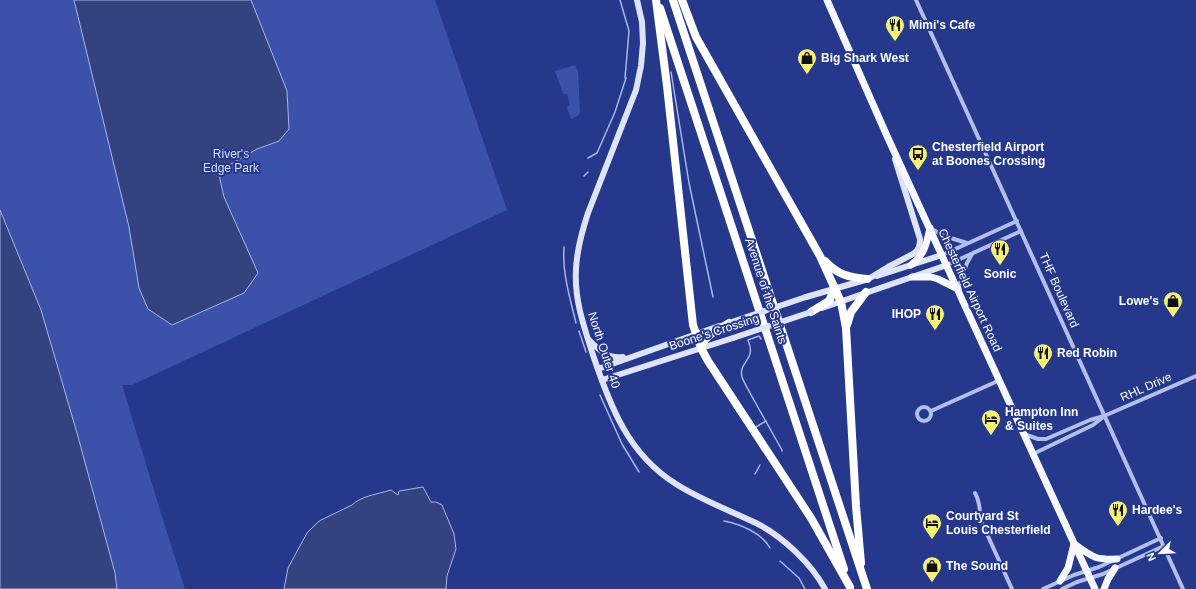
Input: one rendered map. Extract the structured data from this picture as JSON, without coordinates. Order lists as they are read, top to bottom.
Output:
{
  "streets": {
    "highway": ["Avenue of the Saints"],
    "main road": ["Chesterfield Airport Road"],
    "street": [
      "THF Boulevard",
      "Boone's Crossing",
      "North Outer 40",
      "RHL Drive"
    ]
  },
  "crossings": [
    ["Chesterfield Airport Road", "Boone's Crossing"],
    ["Chesterfield Airport Road", "RHL Drive"],
    ["THF Boulevard", "RHL Drive"],
    ["Boone's Crossing", "North Outer 40"]
  ],
  "parks": ["River's Edge Park"],
  "places": {
    "restaurant": [
      "Mimi's Cafe",
      "Sonic",
      "IHOP",
      "Red Robin",
      "Hardee's"
    ],
    "shop": ["Big Shark West", "Lowe's", "The Sound"],
    "bus stop": ["Chesterfield Airport at Boones Crossing"],
    "hotel": ["Hampton Inn & Suites", "Courtyard St Louis Chesterfield"]
  },
  "north": "bottom left"
}
